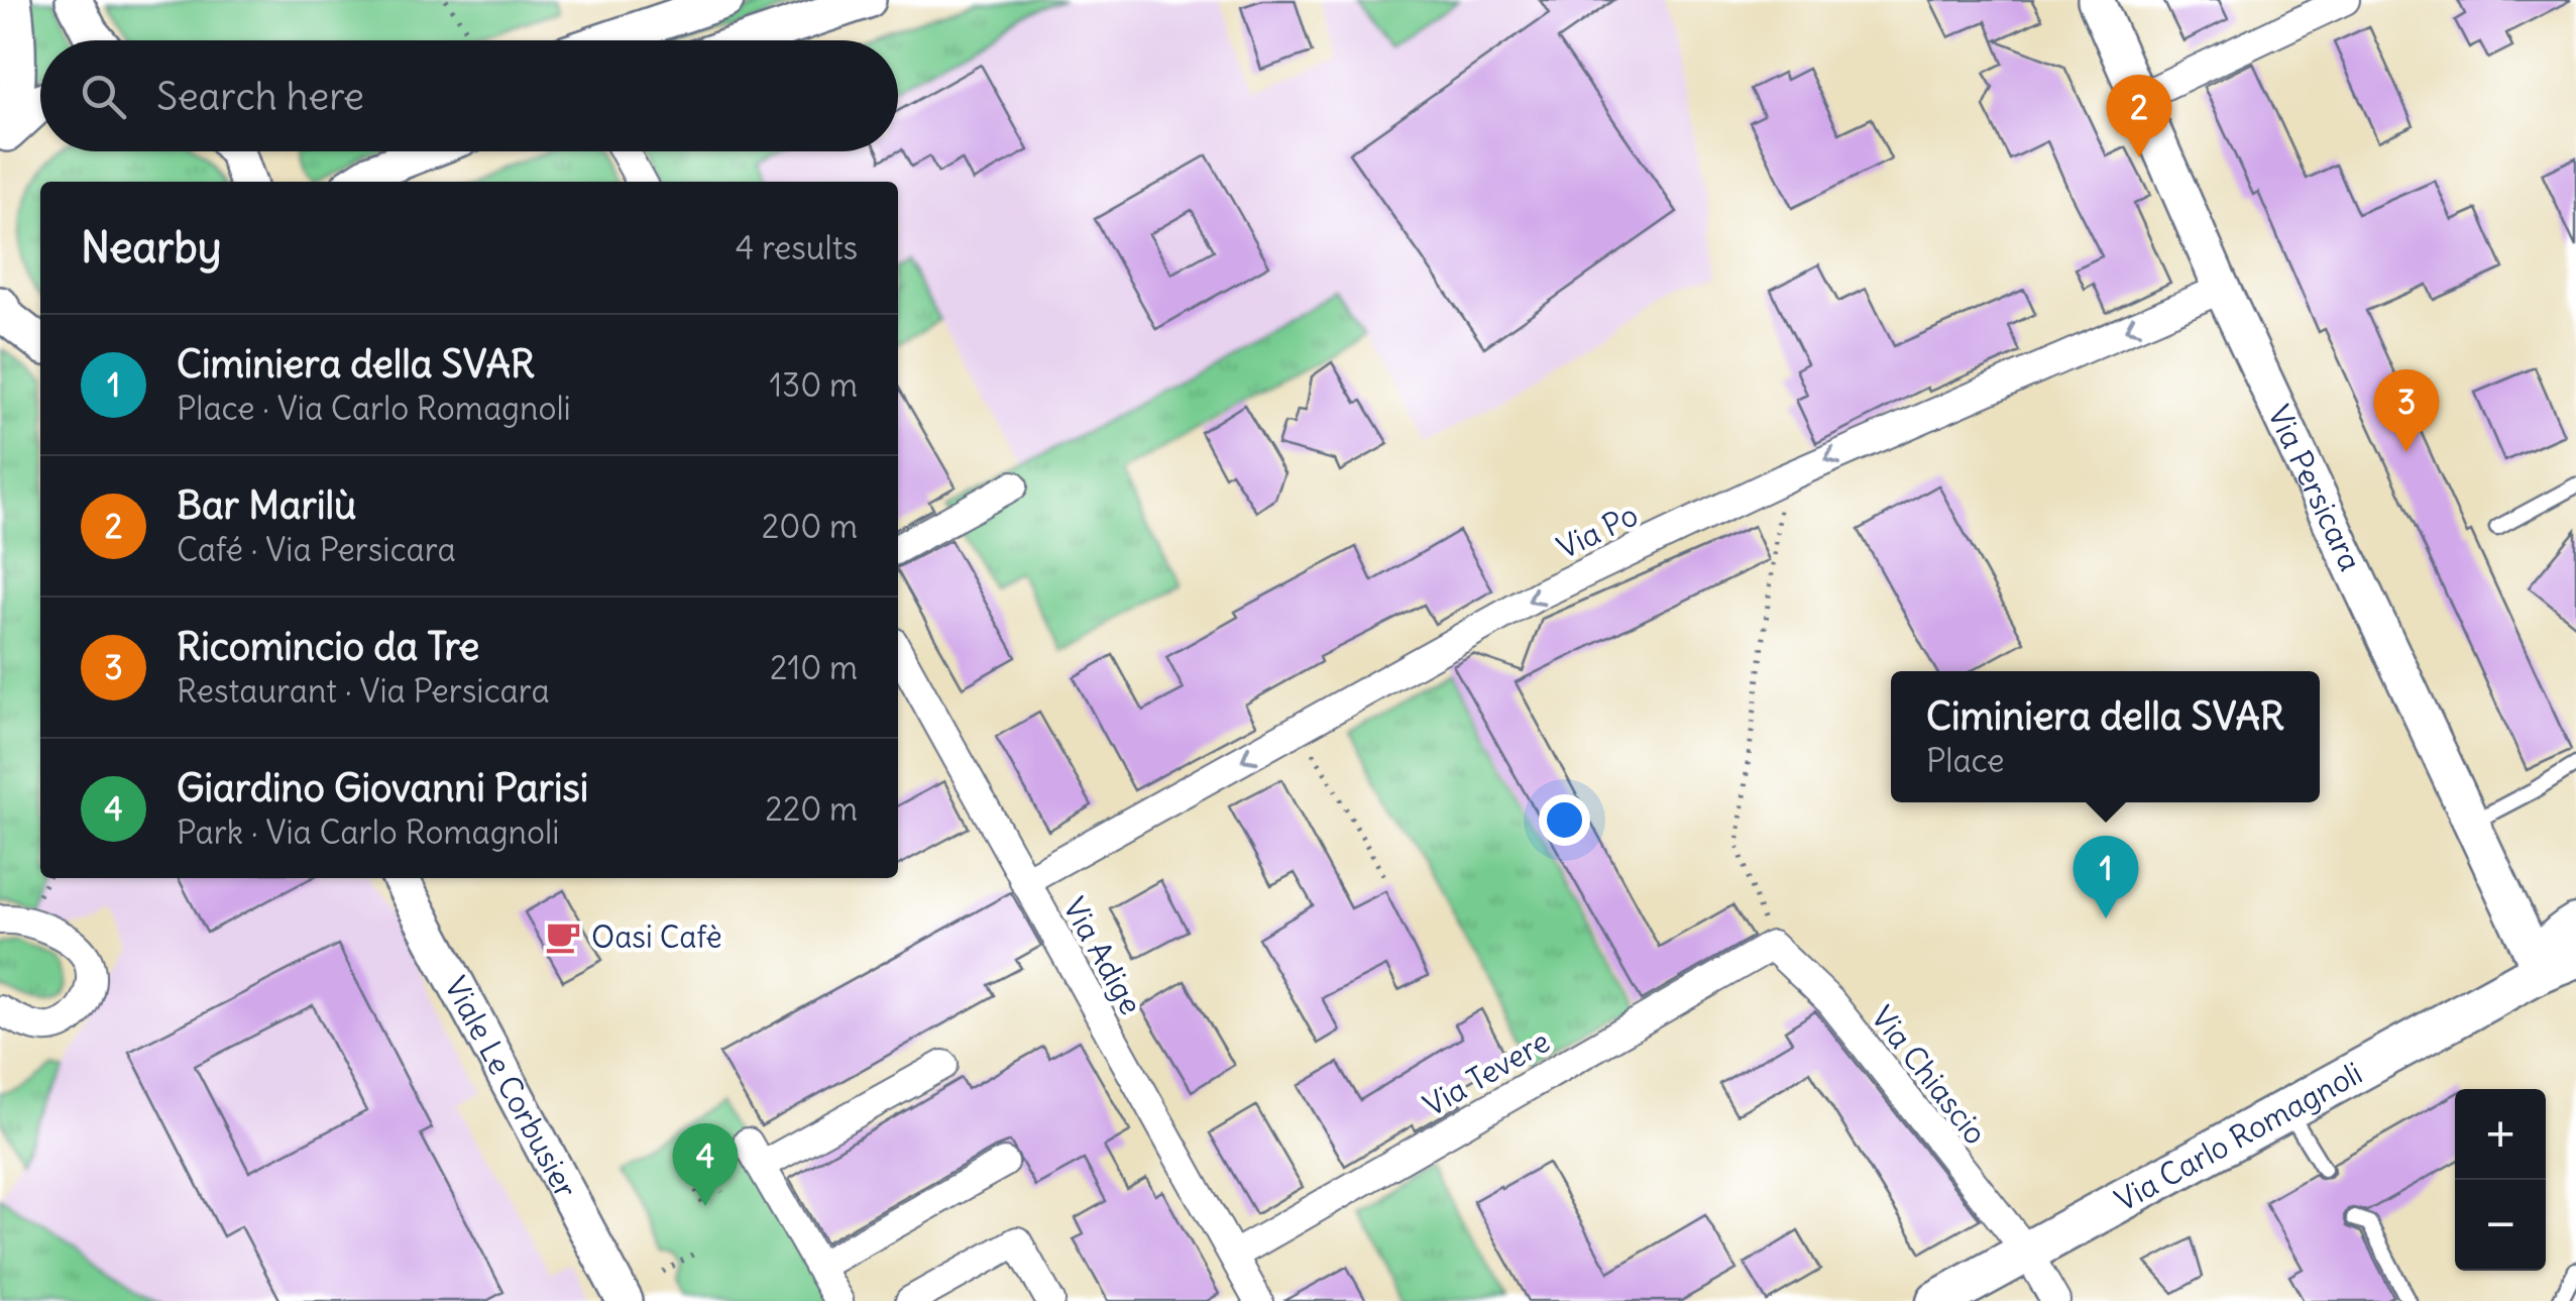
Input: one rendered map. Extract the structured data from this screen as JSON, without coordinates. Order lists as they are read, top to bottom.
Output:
{
  "streets": {
    "main road": ["Via Carlo Romagnoli"],
    "street": [
      "Via Persicara",
      "Via Po",
      "Via Adige",
      "Via Tevere",
      "Via Chiascio",
      "Viale Le Corbusier"
    ]
  },
  "crossings": [
    ["Via Persicara", "Via Po"],
    ["Via Persicara", "Via Carlo Romagnoli"],
    ["Via Po", "Via Adige"],
    ["Via Adige", "Via Tevere"],
    ["Via Tevere", "Via Chiascio"],
    ["Via Chiascio", "Via Carlo Romagnoli"]
  ],
  "one_way": ["Via Po"],
  "places": {
    "cafe": ["Oasi Cafè"]
  },
  "page": {
    "search": "Search here",
    "pins": [
      "2",
      "3",
      "1",
      "4"
    ],
    "heading": ["Nearby", "4 results"],
    "list": [
      {
        "mark": "1",
        "name": "Ciminiera della SVAR",
        "note": "Place · Via Carlo Romagnoli",
        "value": "130 m"
      },
      {
        "mark": "2",
        "name": "Bar Marilù",
        "note": "Café · Via Persicara",
        "value": "200 m"
      },
      {
        "mark": "3",
        "name": "Ricomincio da Tre",
        "note": "Restaurant · Via Persicara",
        "value": "210 m"
      },
      {
        "mark": "4",
        "name": "Giardino Giovanni Parisi",
        "note": "Park · Via Carlo Romagnoli",
        "value": "220 m"
      }
    ],
    "popup": ["Ciminiera della SVAR", "Place"],
    "map_buttons": ["+", "−"]
  }
}
